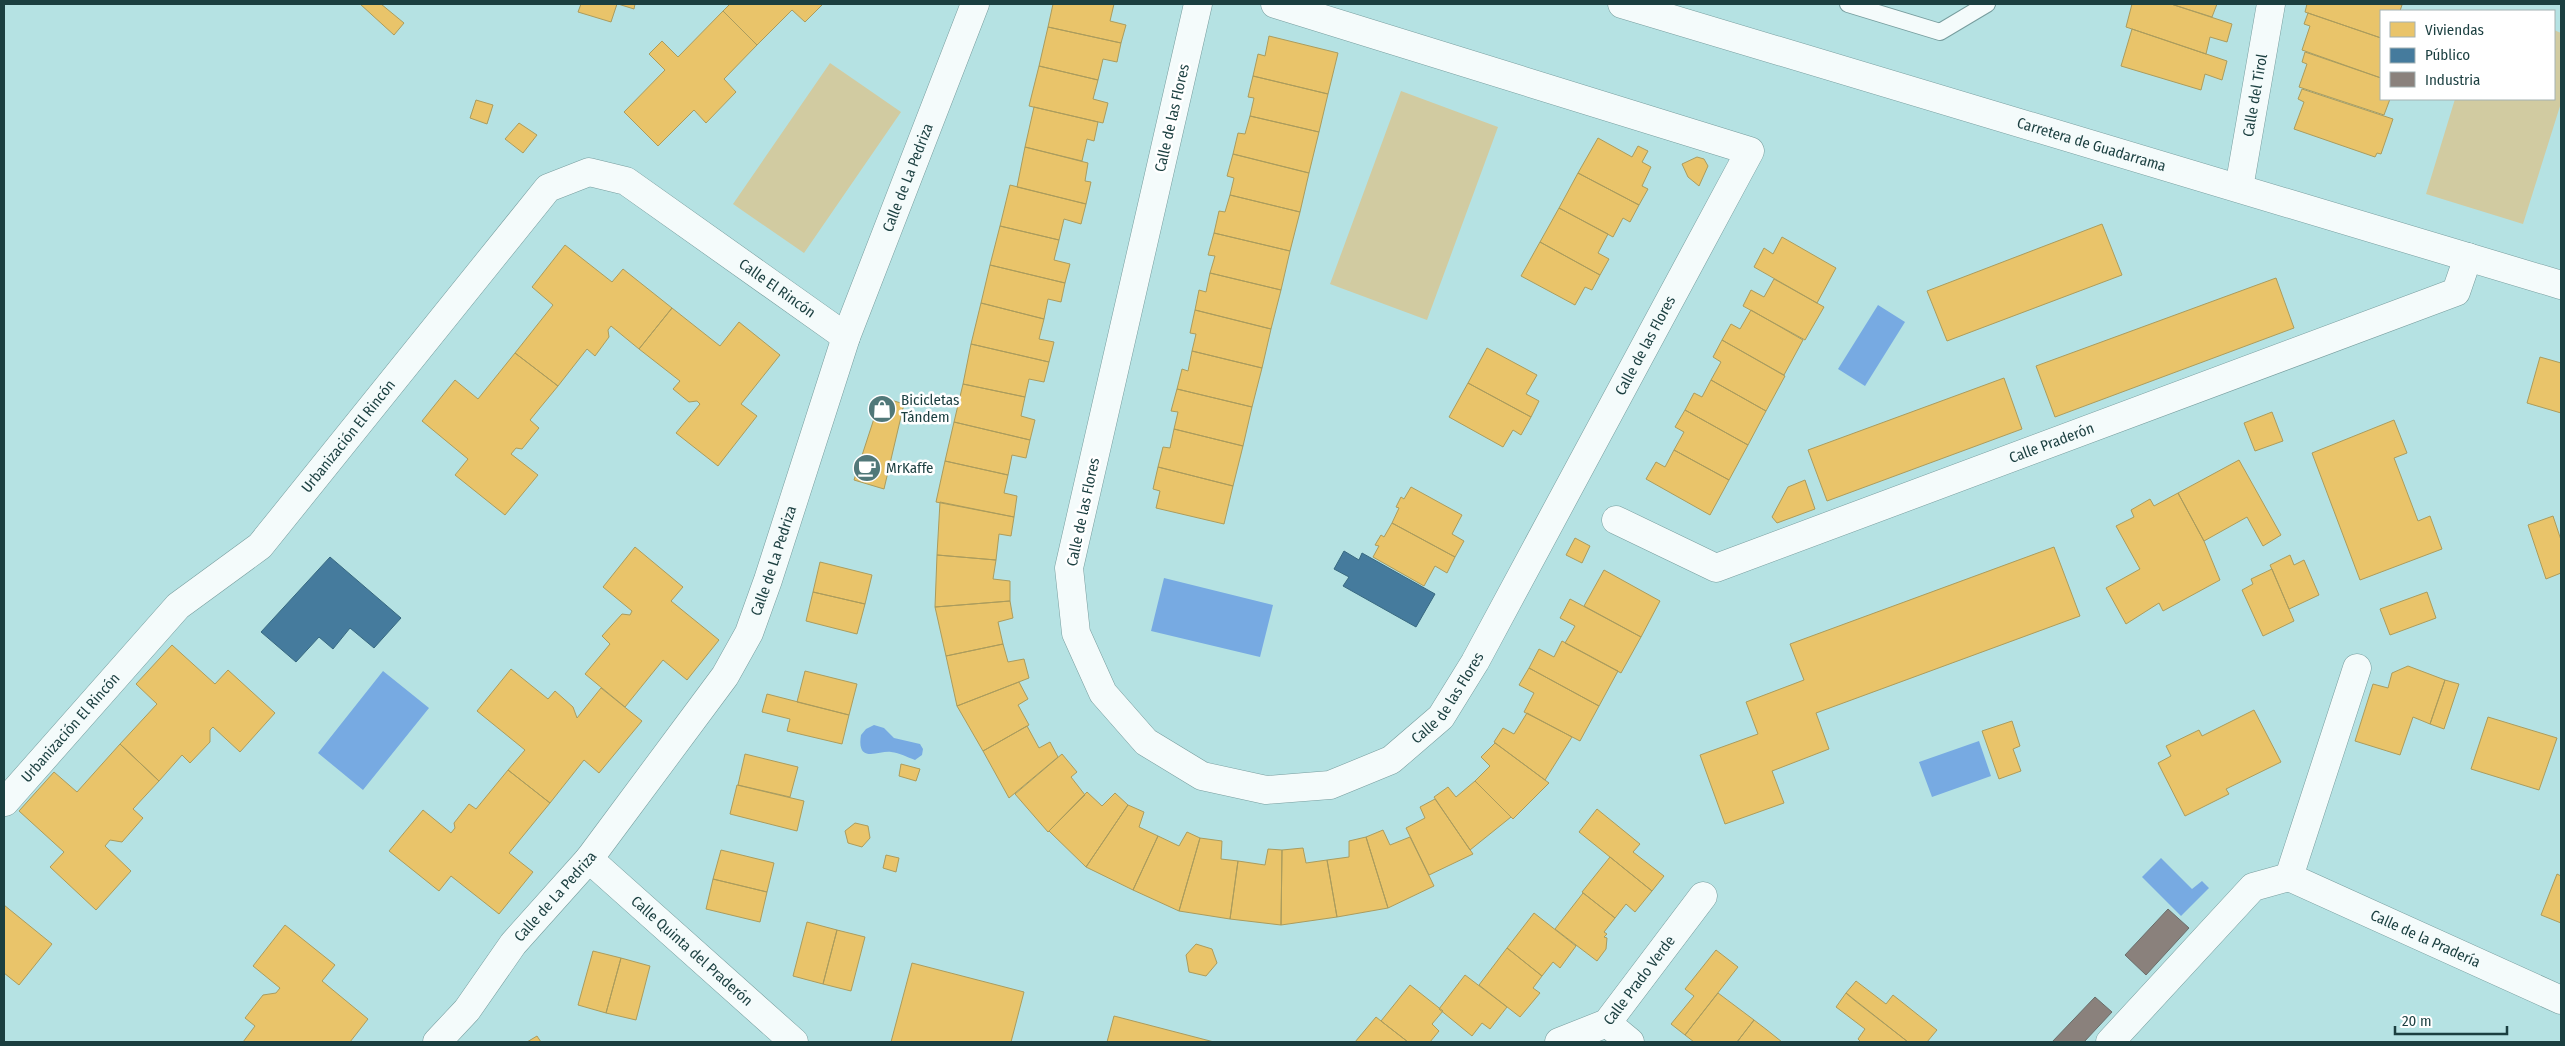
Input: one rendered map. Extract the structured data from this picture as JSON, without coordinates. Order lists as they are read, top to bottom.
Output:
{
  "streets": {
    "street": [
      "Calle del Tirol",
      "Calle de las Flores",
      "Carretera de Guadarrama",
      "Calle de La Pedriza",
      "Calle El Rincón",
      "Urbanización El Rincón",
      "Calle Praderón",
      "Calle de la Pradería",
      "Calle Quinta del Praderón",
      "Calle Prado Verde"
    ]
  },
  "crossings": [
    ["Calle del Tirol", "Carretera de Guadarrama"],
    ["Carretera de Guadarrama", "Calle Praderón"],
    ["Calle de La Pedriza", "Calle El Rincón"],
    ["Calle de La Pedriza", "Calle Quinta del Praderón"],
    ["Calle El Rincón", "Urbanización El Rincón"]
  ],
  "places": {
    "shop": ["Bicicletas Tándem"],
    "cafe": ["MrKaffe"]
  },
  "legend": ["Viviendas", "Público", "Industria"],
  "scale_bar": "20 m"
}
